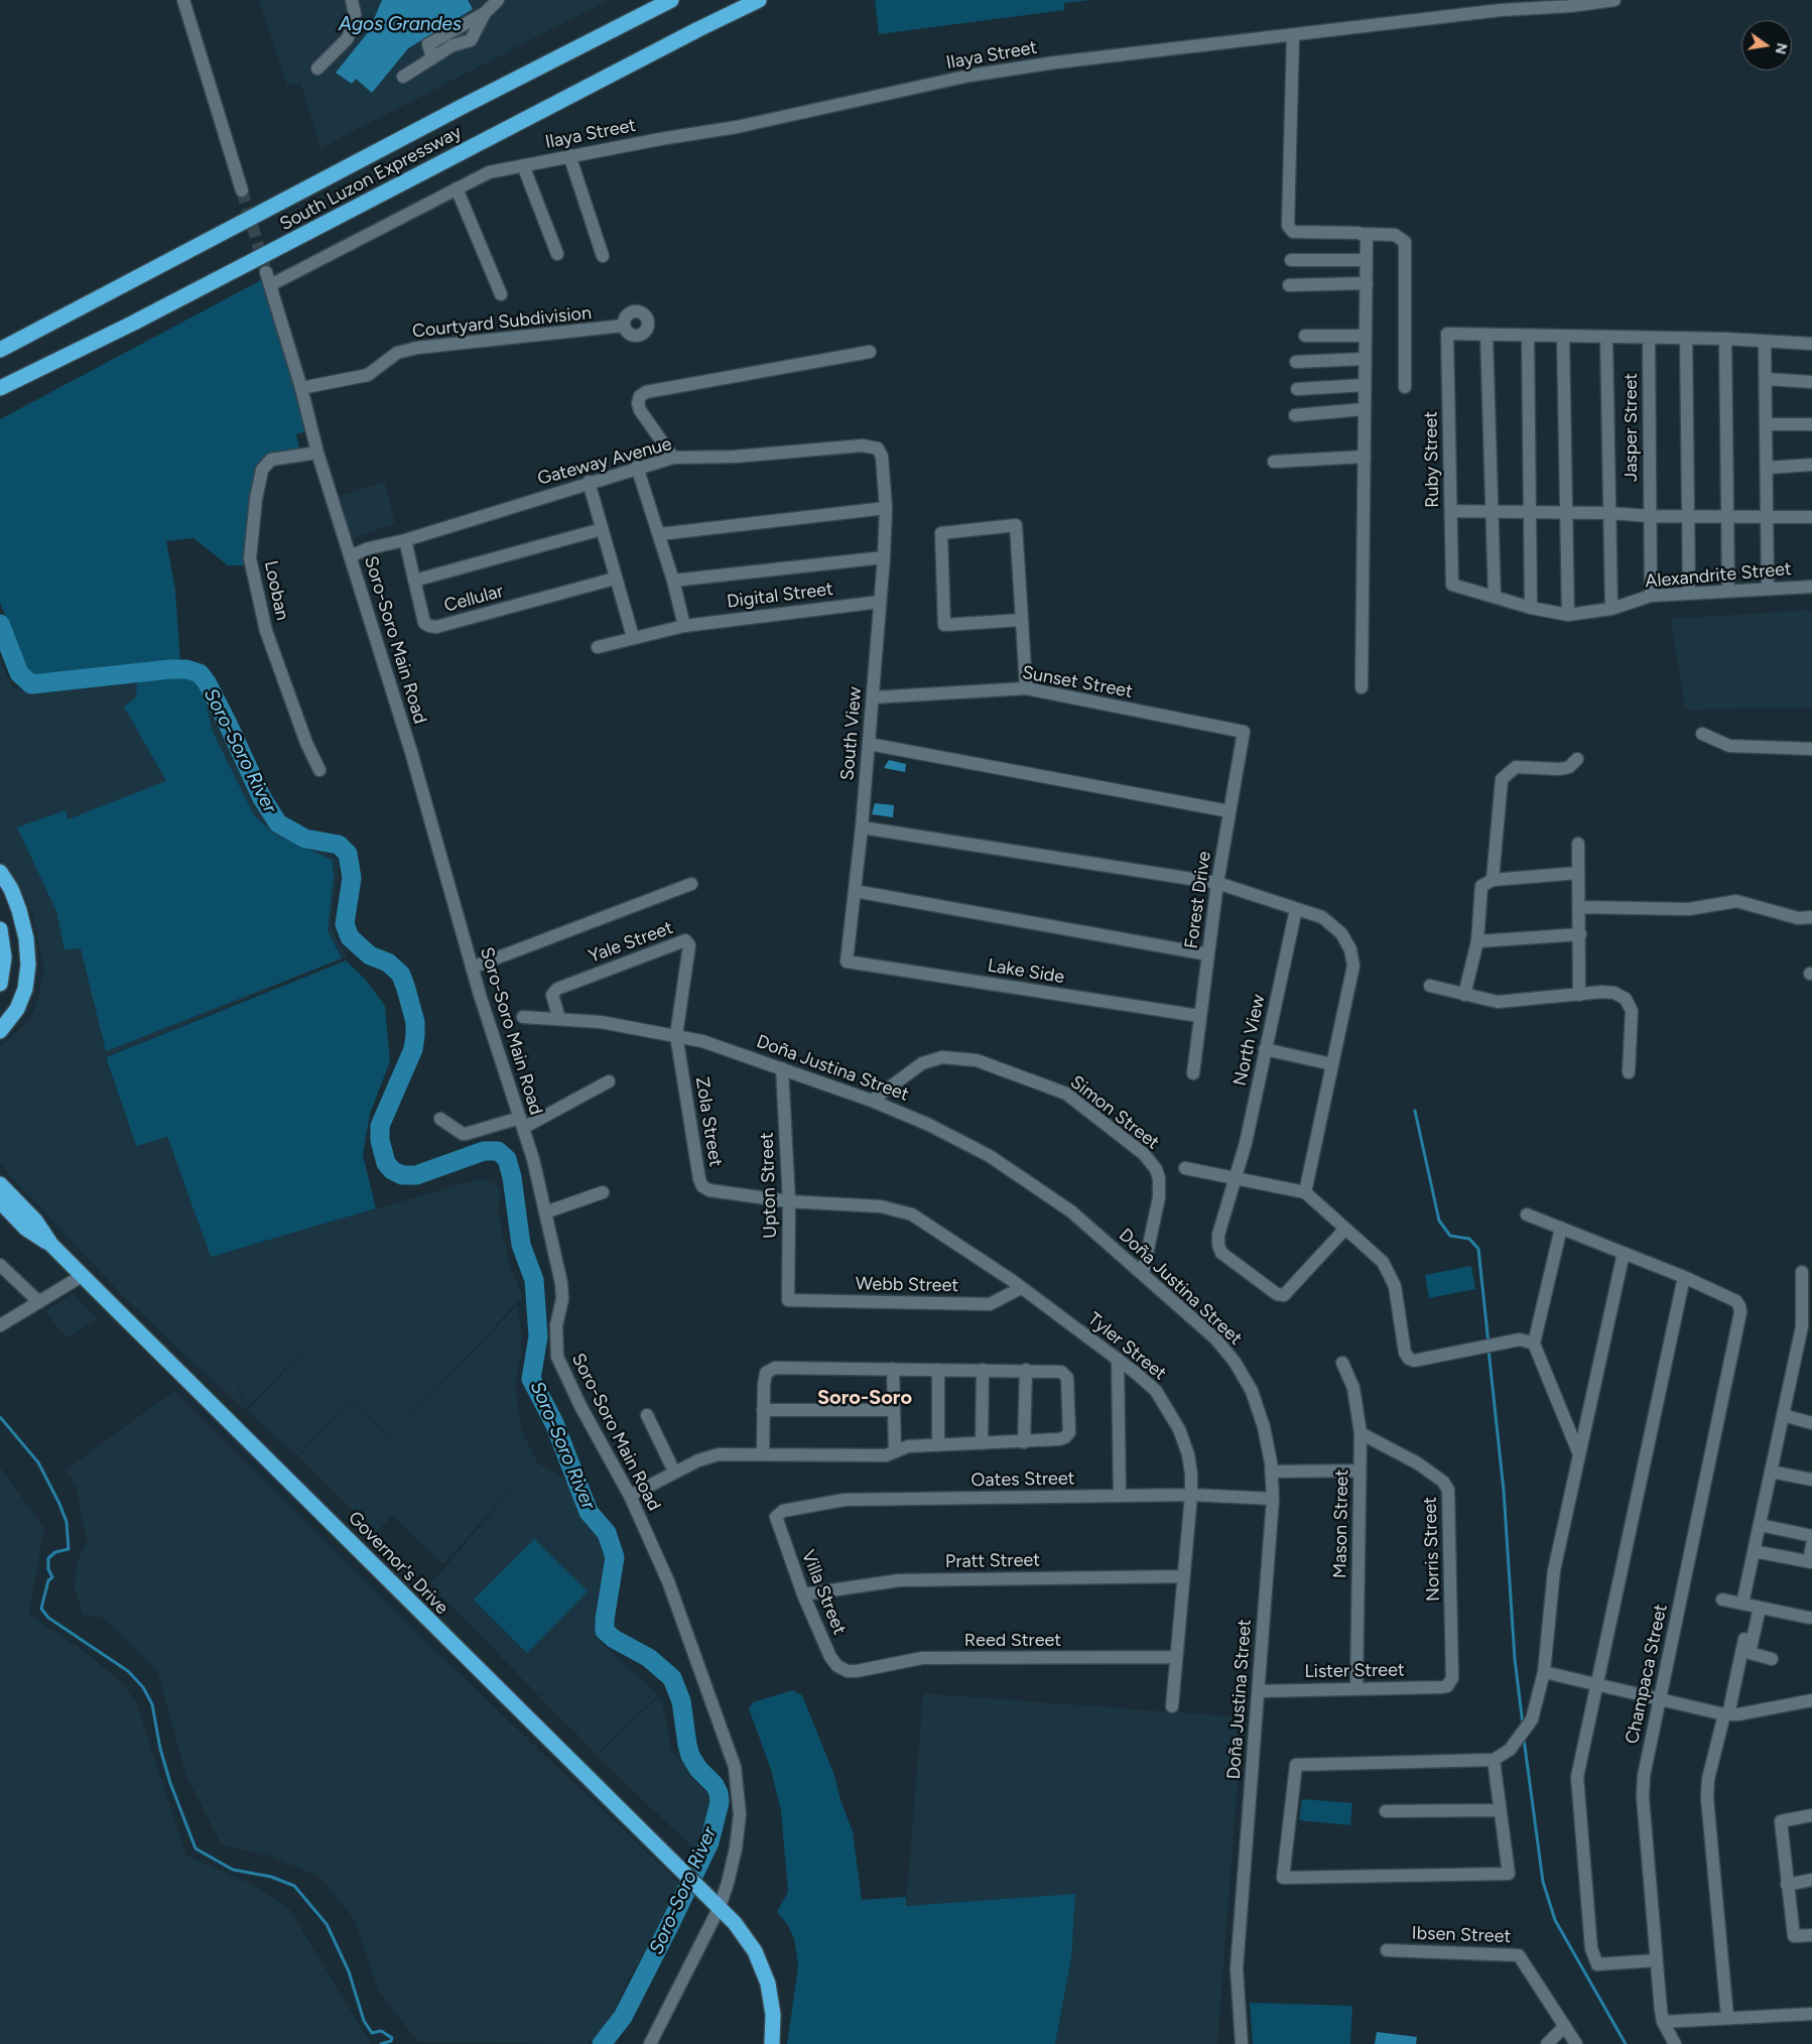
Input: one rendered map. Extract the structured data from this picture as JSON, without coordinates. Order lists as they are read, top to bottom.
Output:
{
  "streets": {
    "highway": ["South Luzon Expressway", "Governor's Drive"],
    "street": [
      "Ilaya Street",
      "Courtyard Subdivision",
      "Jasper Street",
      "Ruby Street",
      "Gateway Avenue",
      "Alexandrite Street",
      "Looban",
      "Digital Street",
      "Cellular",
      "Soro-Soro Main Road",
      "Sunset Street",
      "South View",
      "Forest Drive",
      "Yale Street",
      "Lake Side",
      "North View",
      "Doña Justina Street",
      "Simon Street",
      "Zola Street",
      "Upton Street",
      "Webb Street",
      "Tyler Street",
      "Oates Street",
      "Mason Street",
      "Norris Street",
      "Pratt Street",
      "Villa Street",
      "Reed Street",
      "Lister Street",
      "Champaca Street",
      "Ibsen Street"
    ]
  },
  "crossings": [
    ["Ilaya Street", "Soro-Soro Main Road"],
    ["Courtyard Subdivision", "Soro-Soro Main Road"],
    ["Jasper Street", "Alexandrite Street"],
    ["Ruby Street", "Alexandrite Street"],
    ["Gateway Avenue", "Cellular"],
    ["Gateway Avenue", "Soro-Soro Main Road"],
    ["Gateway Avenue", "South View"],
    ["Looban", "Soro-Soro Main Road"],
    ["Digital Street", "South View"],
    ["Soro-Soro Main Road", "Governor's Drive"],
    ["Sunset Street", "South View"],
    ["Sunset Street", "Forest Drive"],
    ["South View", "Lake Side"],
    ["Forest Drive", "Lake Side"],
    ["Yale Street", "Doña Justina Street"],
    ["Yale Street", "Zola Street"],
    ["Doña Justina Street", "Simon Street"],
    ["Doña Justina Street", "Zola Street"],
    ["Doña Justina Street", "Upton Street"],
    ["Doña Justina Street", "Oates Street"],
    ["Doña Justina Street", "Lister Street"],
    ["Zola Street", "Upton Street"],
    ["Zola Street", "Tyler Street"],
    ["Upton Street", "Webb Street"],
    ["Upton Street", "Tyler Street"],
    ["Webb Street", "Tyler Street"],
    ["Tyler Street", "Oates Street"],
    ["Tyler Street", "Pratt Street"],
    ["Tyler Street", "Reed Street"],
    ["Oates Street", "Villa Street"],
    ["Mason Street", "Norris Street"],
    ["Mason Street", "Lister Street"],
    ["Norris Street", "Lister Street"],
    ["Pratt Street", "Villa Street"],
    ["Villa Street", "Reed Street"]
  ],
  "districts": ["Soro-Soro"],
  "water": ["Agos Grandes", "Soro-Soro River"],
  "north": "right"
}
